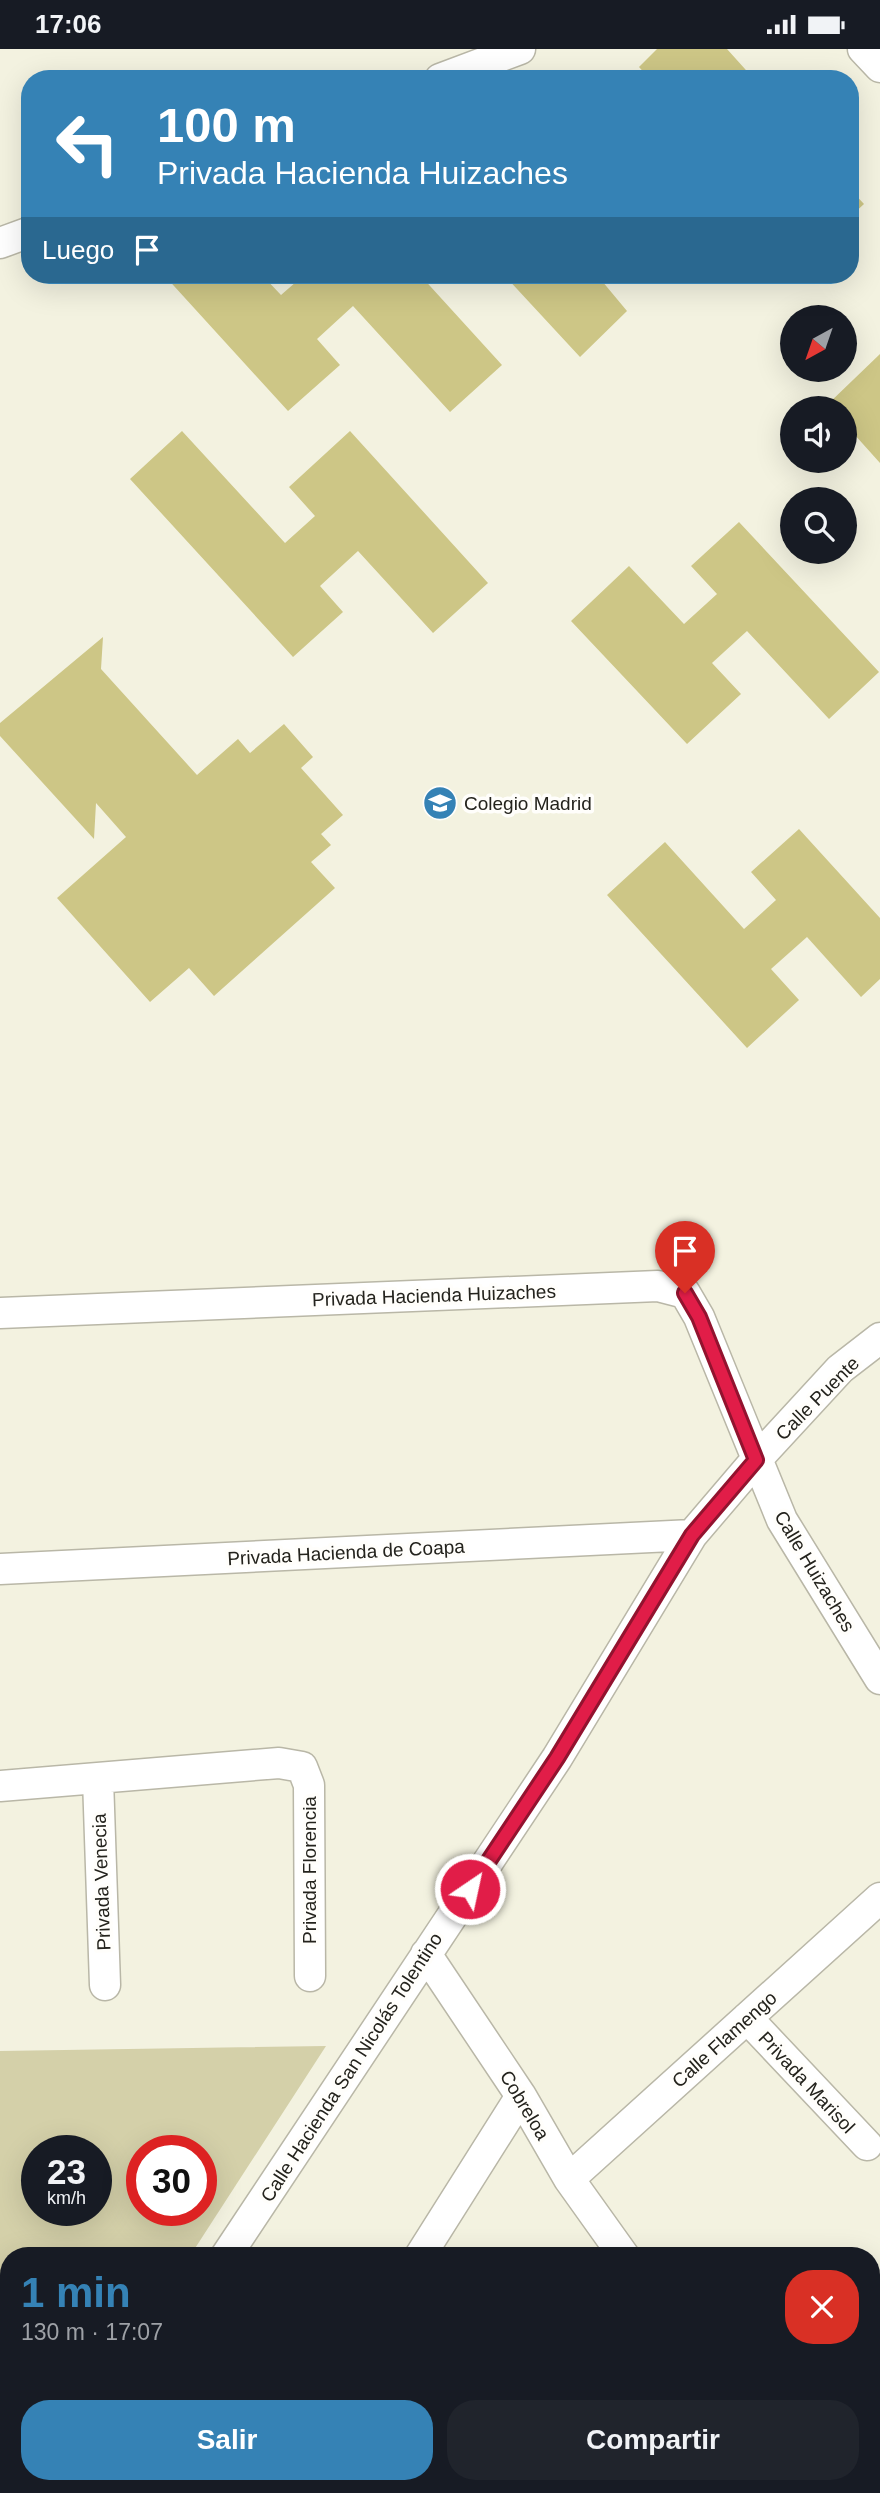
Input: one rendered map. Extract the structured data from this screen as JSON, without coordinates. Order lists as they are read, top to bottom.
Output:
{
  "streets": {
    "street": [
      "Privada Hacienda Huizaches",
      "Calle Puente",
      "Privada Hacienda de Coapa",
      "Calle Huizaches",
      "Privada Florencia",
      "Privada Venecia",
      "Calle Flamengo",
      "Calle Hacienda San Nicolás Tolentino",
      "Privada Marisol",
      "Cobreloa"
    ]
  },
  "crossings": [
    ["Privada Hacienda Huizaches", "Calle Puente"],
    ["Privada Hacienda Huizaches", "Calle Huizaches"],
    ["Privada Hacienda Huizaches", "Calle Hacienda San Nicolás Tolentino"],
    ["Calle Puente", "Calle Huizaches"],
    ["Calle Puente", "Calle Hacienda San Nicolás Tolentino"],
    ["Privada Hacienda de Coapa", "Calle Hacienda San Nicolás Tolentino"],
    ["Calle Huizaches", "Calle Hacienda San Nicolás Tolentino"],
    ["Privada Florencia", "Privada Venecia"],
    ["Calle Flamengo", "Privada Marisol"],
    ["Calle Flamengo", "Cobreloa"],
    ["Calle Hacienda San Nicolás Tolentino", "Cobreloa"]
  ],
  "places": {
    "school or university": ["Colegio Madrid"]
  },
  "north": "bottom left",
  "page": {
    "status": "17:06",
    "turn": ["100 m", "Privada Hacienda Huizaches"],
    "then": "Luego",
    "speed": "23 km/h",
    "limit": "30",
    "heading": ["1 min", "130 m · 17:07"],
    "buttons": ["Salir", "Compartir"]
  }
}
